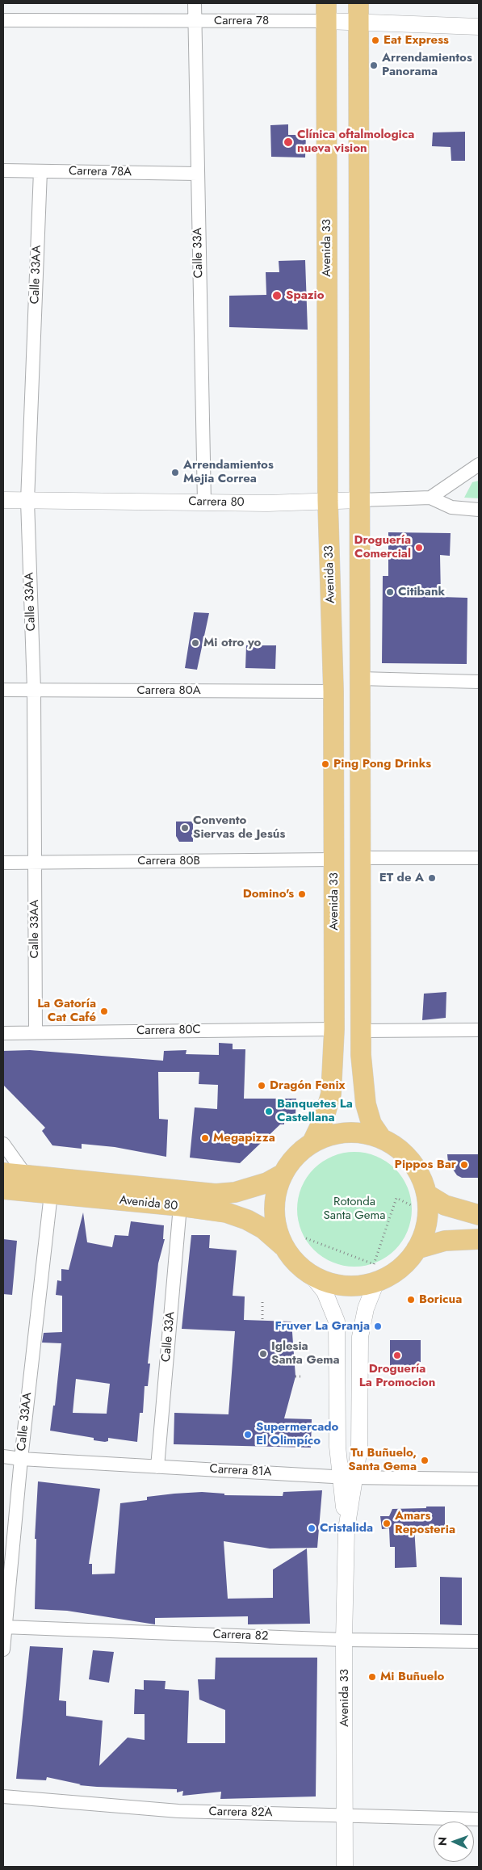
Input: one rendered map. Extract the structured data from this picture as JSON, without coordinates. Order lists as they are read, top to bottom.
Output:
{
  "streets": {
    "main road": ["Avenida 33", "Avenida 80"],
    "street": [
      "Carrera 78",
      "Carrera 78A",
      "Calle 33A",
      "Calle 33AA",
      "Carrera 80",
      "Carrera 80A",
      "Carrera 80B",
      "Carrera 80C",
      "Carrera 81A",
      "Carrera 82",
      "Carrera 82A"
    ]
  },
  "crossings": [
    ["Carrera 78", "Avenida 33"],
    ["Carrera 78", "Calle 33A"],
    ["Carrera 78A", "Calle 33A"],
    ["Carrera 78A", "Calle 33AA"],
    ["Avenida 33", "Carrera 80"],
    ["Avenida 33", "Carrera 80A"],
    ["Avenida 33", "Carrera 80B"],
    ["Avenida 33", "Carrera 80C"],
    ["Avenida 33", "Carrera 81A"],
    ["Avenida 33", "Carrera 82"],
    ["Avenida 33", "Carrera 82A"],
    ["Calle 33A", "Carrera 80"],
    ["Calle 33A", "Avenida 80"],
    ["Calle 33A", "Carrera 81A"],
    ["Calle 33AA", "Carrera 80"],
    ["Calle 33AA", "Carrera 80A"],
    ["Calle 33AA", "Carrera 80B"],
    ["Calle 33AA", "Carrera 80C"],
    ["Calle 33AA", "Avenida 80"],
    ["Calle 33AA", "Carrera 81A"],
    ["Calle 33AA", "Carrera 82"]
  ],
  "parks": ["Rotonda Santa Gema"],
  "places": [
    "Eat Express",
    "Arrendamientos Panorama",
    "Clínica oftalmologica nueva vision",
    "Spazio",
    "Arrendamientos Mejia Correa",
    "Droguería Comercial",
    "Citibank",
    "Mi otro yo",
    "Ping Pong Drinks",
    "Convento Siervas de Jesús",
    "ET de A",
    "Domino's",
    "La Gatoría Cat Café",
    "Dragón Fenix",
    "Banquetes La Castellana",
    "Megapizza",
    "Pippos Bar",
    "Boricua",
    "Fruver La Granja",
    "Iglesia Santa Gema",
    "Droguería La Promocion",
    "Supermercado El Olimpíco",
    "Tu Buñuelo, Santa Gema",
    "Amars Reposteria",
    "Cristalida",
    "Mi Buñuelo"
  ],
  "north": "left"
}
